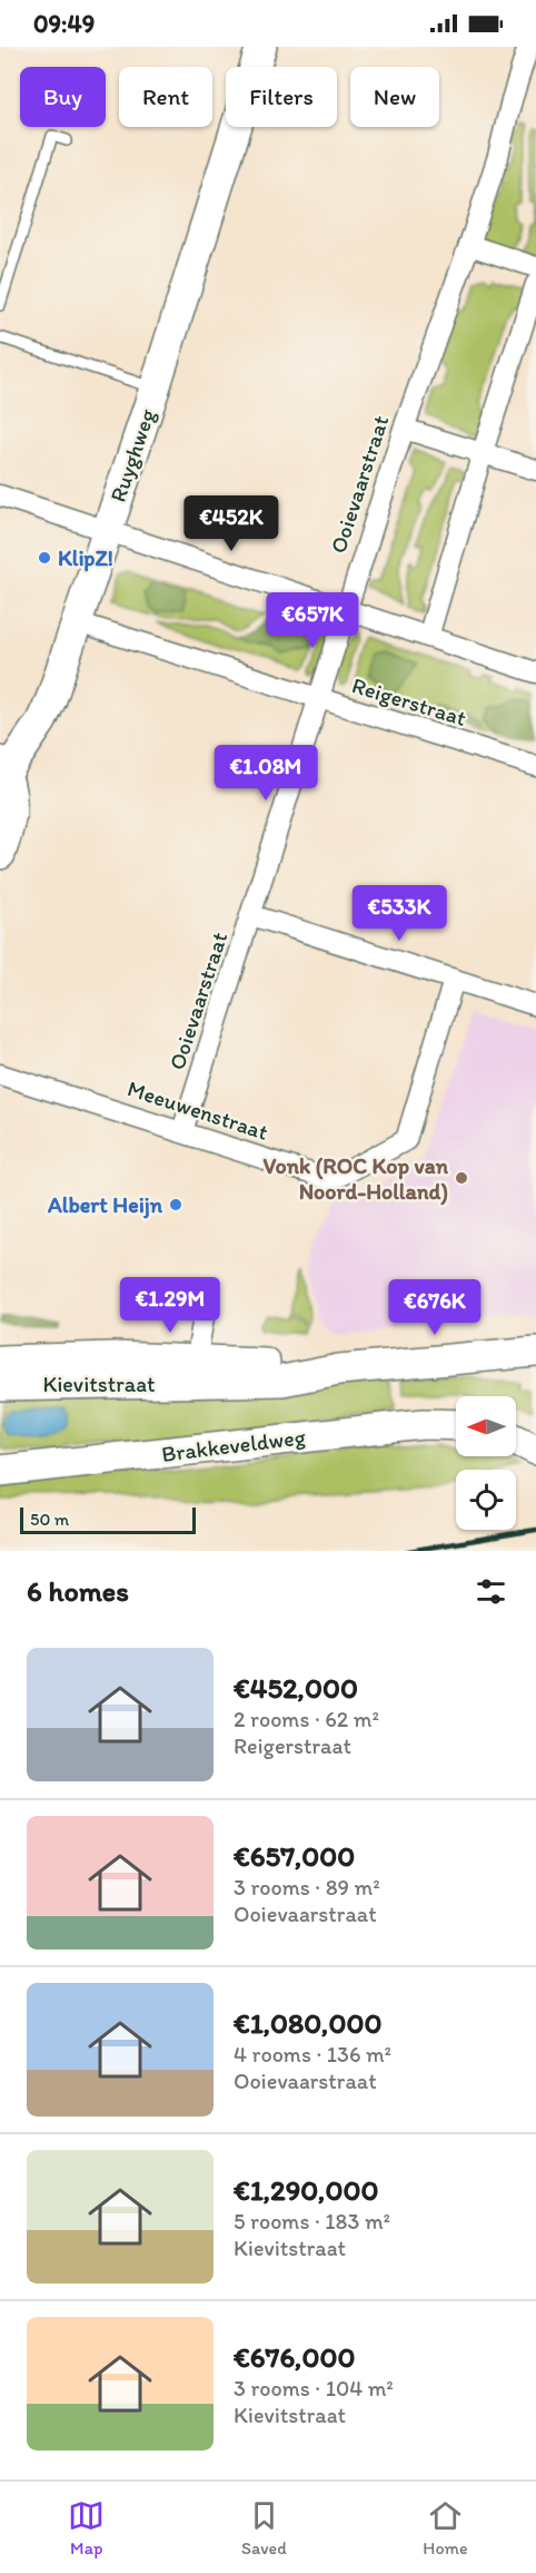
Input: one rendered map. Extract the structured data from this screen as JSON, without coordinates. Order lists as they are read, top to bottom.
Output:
{
  "streets": {
    "street": [
      "Ruyghweg",
      "Ooievaarstraat",
      "Reigerstraat",
      "Meeuwenstraat",
      "Kievitstraat",
      "Brakkeveldweg"
    ]
  },
  "crossings": [
    ["Ruyghweg", "Reigerstraat"],
    ["Ooievaarstraat", "Reigerstraat"],
    ["Ooievaarstraat", "Meeuwenstraat"]
  ],
  "places": ["KlipZ!", "Vonk (ROC Kop van Noord-Holland)", "Albert Heijn"],
  "scale_bar": "50 m",
  "north": "left",
  "page": {
    "status": "09:49",
    "chip": [
      "Buy",
      "Rent",
      "Filters",
      "New"
    ],
    "price": [
      "€452K",
      "€657K",
      "€1.08M",
      "€533K",
      "€1.29M",
      "€676K"
    ],
    "scale": "50 m",
    "heading": "6 homes",
    "list": [
      {
        "name": "€452,000",
        "note": "2 rooms · 62 m² · Reigerstraat"
      },
      {
        "name": "€657,000",
        "note": "3 rooms · 89 m² · Ooievaarstraat"
      },
      {
        "name": "€1,080,000",
        "note": "4 rooms · 136 m² · Ooievaarstraat"
      },
      {
        "name": "€1,290,000",
        "note": "5 rooms · 183 m² · Kievitstraat"
      },
      {
        "name": "€676,000",
        "note": "3 rooms · 104 m² · Kievitstraat"
      }
    ],
    "tabs": ["Map", "Saved", "Home"]
  }
}
